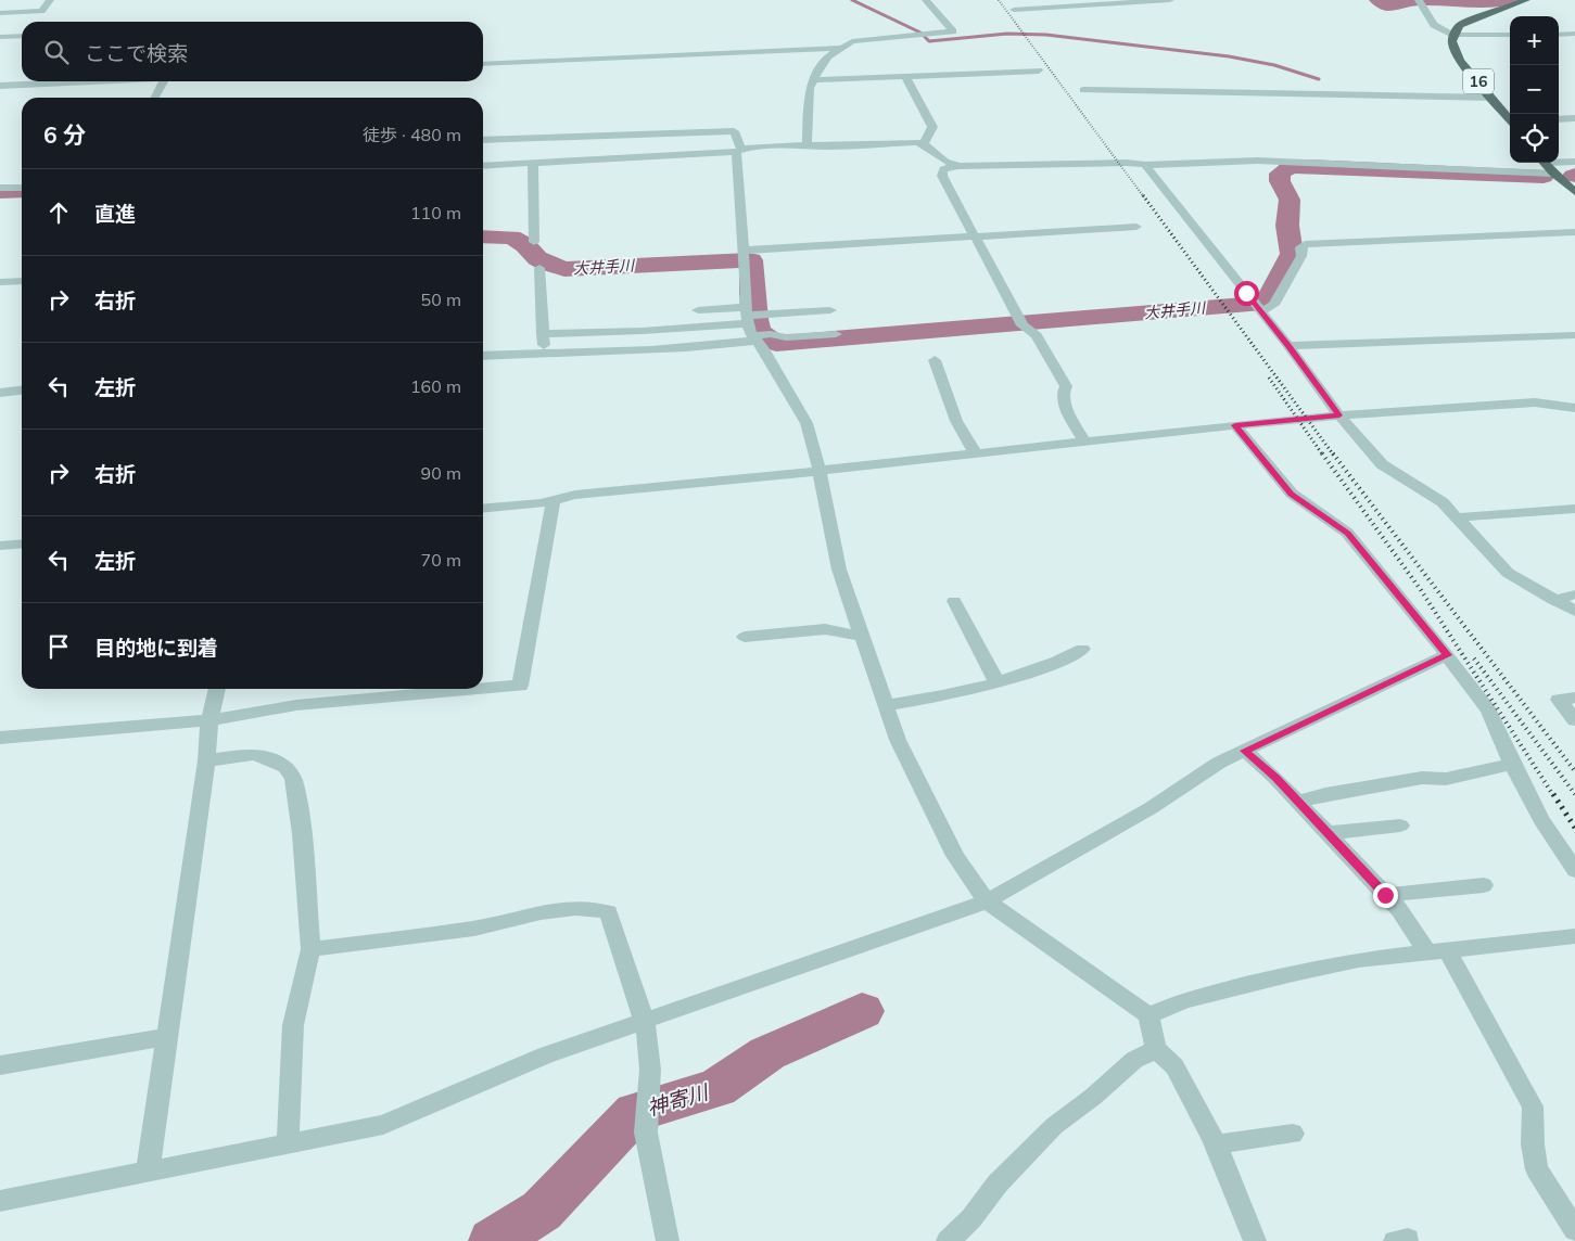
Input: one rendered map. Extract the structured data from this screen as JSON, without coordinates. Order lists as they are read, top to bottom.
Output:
{
  "streets": {
    "main road": ["16"]
  },
  "water": ["大井手川", "神寄川"],
  "page": {
    "map_buttons": ["+", "−"],
    "search": "ここで検索",
    "heading": ["6 分", "徒歩 · 480 m"],
    "list": [
      ["直進", "110 m"],
      ["右折", "50 m"],
      ["左折", "160 m"],
      ["右折", "90 m"],
      ["左折", "70 m"],
      "目的地に到着"
    ]
  }
}
